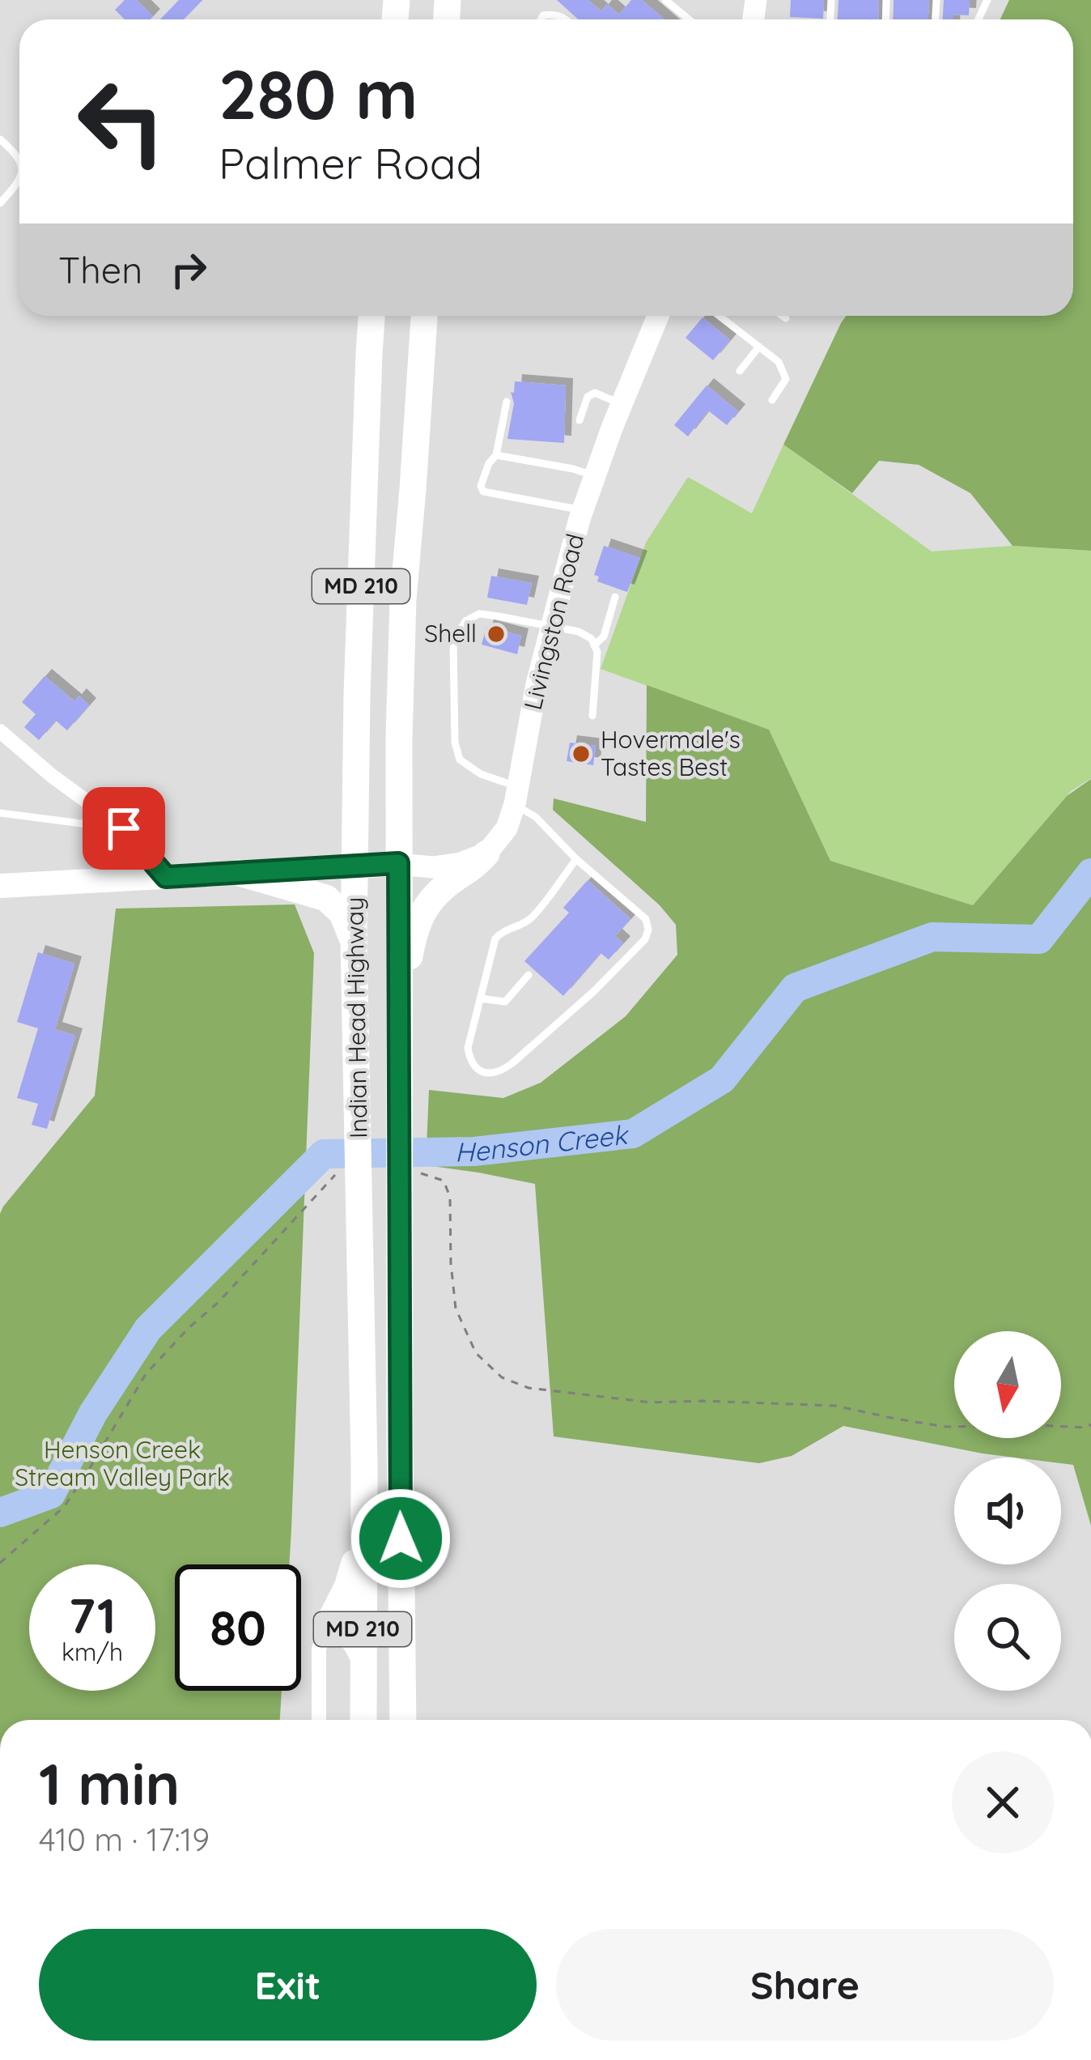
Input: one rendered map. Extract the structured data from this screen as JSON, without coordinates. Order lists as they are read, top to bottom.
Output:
{
  "streets": {
    "highway": ["MD 210", "Indian Head Highway"],
    "main road": ["Livingston Road"]
  },
  "water": ["Henson Creek"],
  "parks": ["Henson Creek Stream Valley Park"],
  "places": ["Shell", "Hovermale's Tastes Best"],
  "north": "bottom",
  "page": {
    "turn": ["280 m", "Palmer Road"],
    "then": "Then",
    "speed": "71 km/h",
    "limit": "80",
    "heading": ["1 min", "410 m · 17:19"],
    "buttons": ["Exit", "Share"]
  }
}
